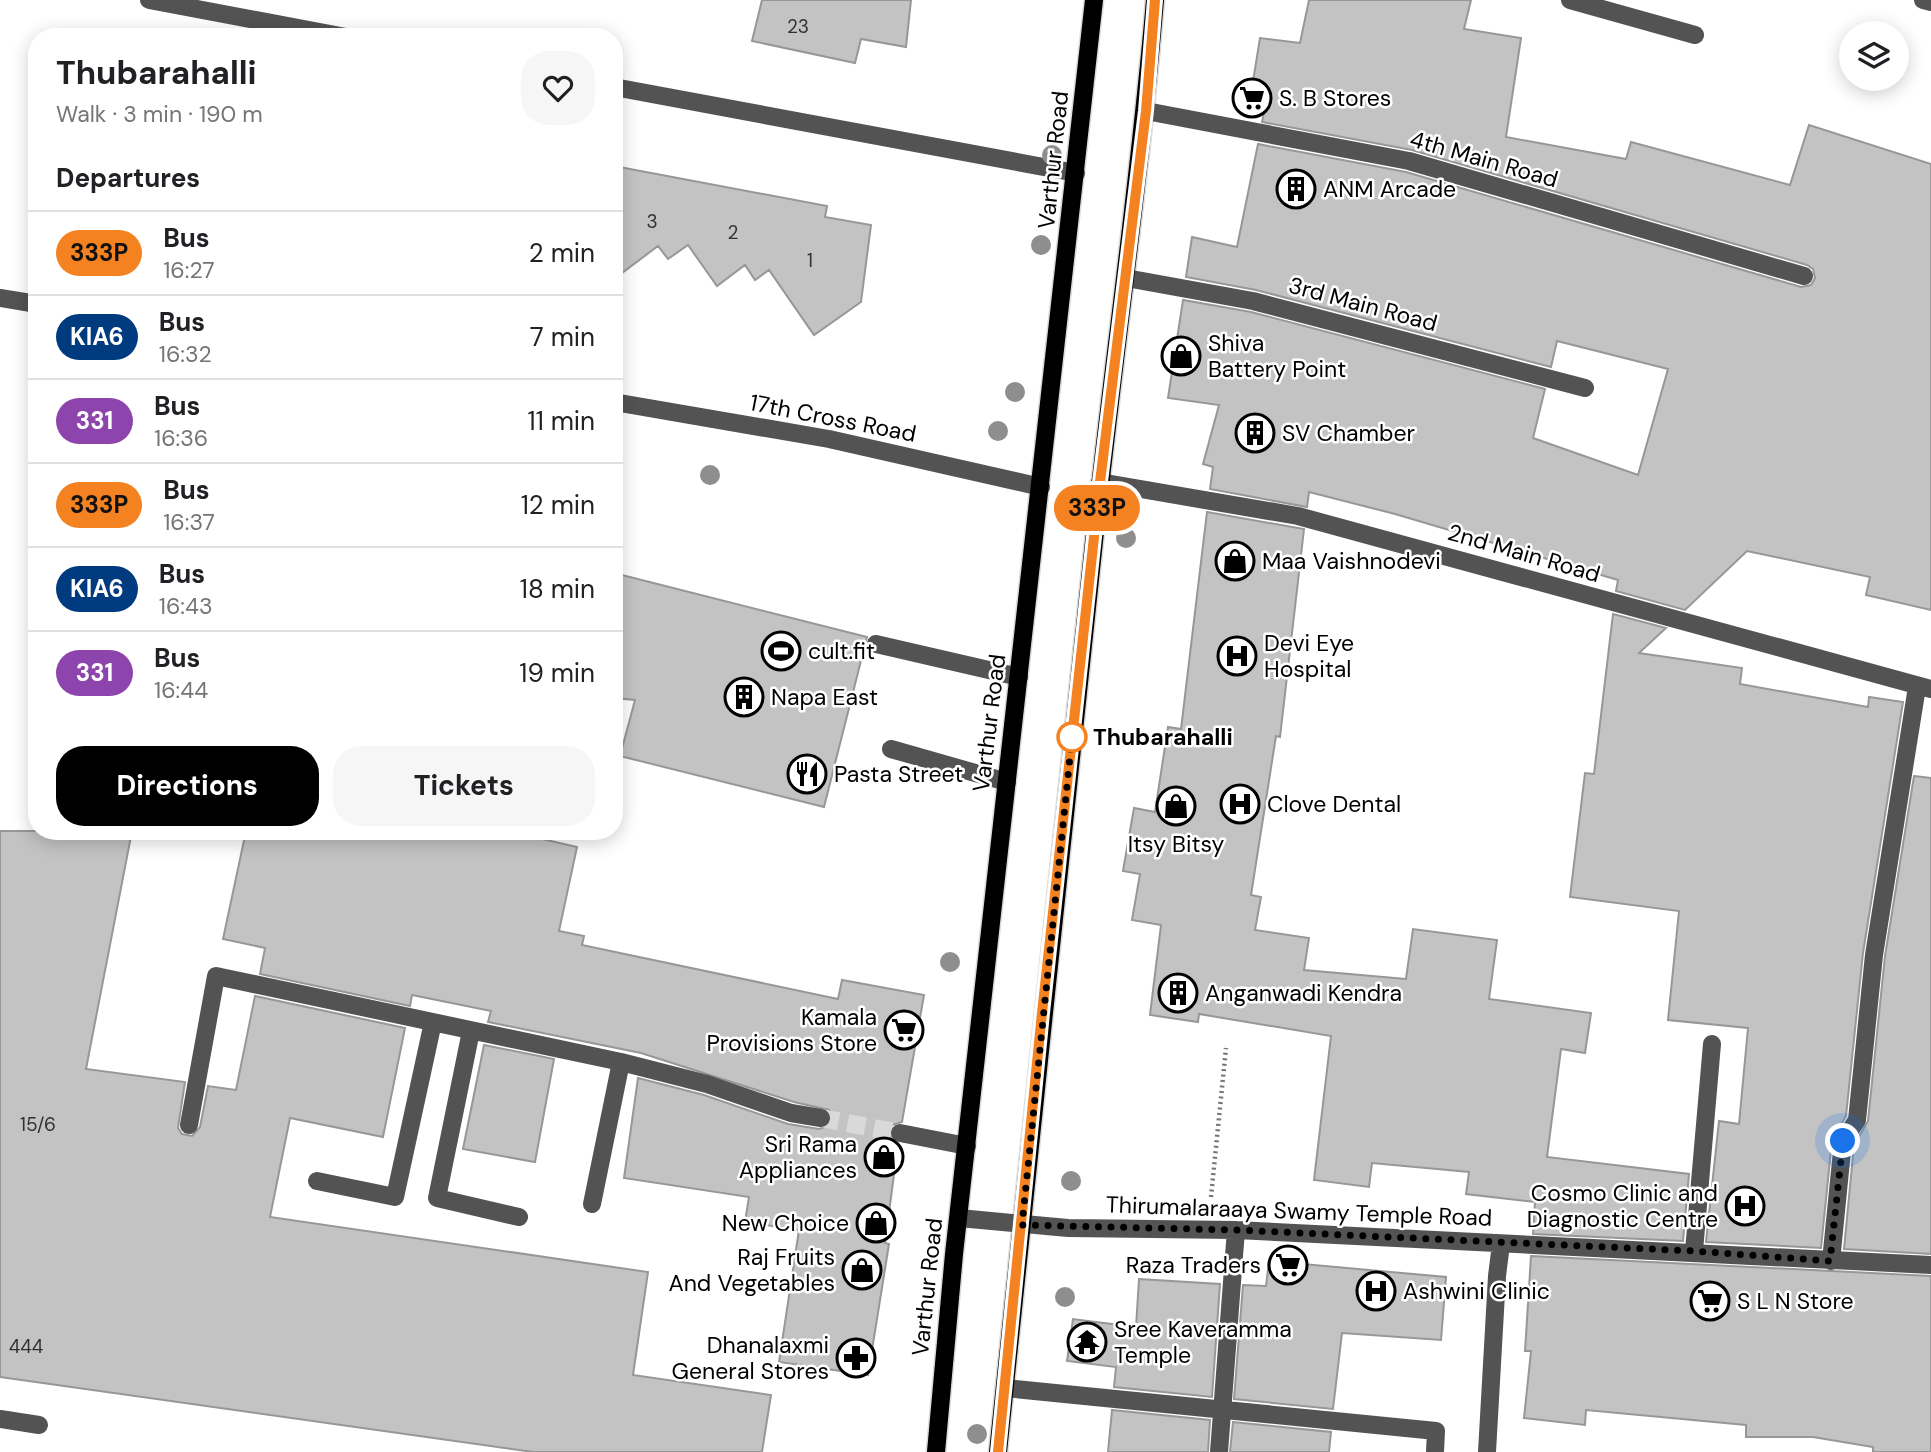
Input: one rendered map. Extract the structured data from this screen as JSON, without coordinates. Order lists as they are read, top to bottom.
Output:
{
  "streets": {
    "main road": ["Varthur Road"],
    "street": [
      "4th Main Road",
      "3rd Main Road",
      "17th Cross Road",
      "2nd Main Road",
      "Thirumalaraaya Swamy Temple Road"
    ]
  },
  "crossings": [
    ["Varthur Road", "17th Cross Road"],
    ["Varthur Road", "Thirumalaraaya Swamy Temple Road"]
  ],
  "places": {
    "supermarket": [
      "S. B Stores",
      "Kamala Provisions Store",
      "Raza Traders",
      "S L N Store"
    ],
    "building": [
      "ANM Arcade",
      "SV Chamber",
      "Napa East",
      "Anganwadi Kendra"
    ],
    "shop": [
      "Shiva Battery Point",
      "Maa Vaishnodevi",
      "Itsy Bitsy",
      "Sri Rama Appliances",
      "New Choice",
      "Raj Fruits And Vegetables"
    ],
    "sports": ["cult.fit"],
    "hospital": [
      "Devi Eye Hospital",
      "Clove Dental",
      "Cosmo Clinic and Diagnostic Centre",
      "Ashwini Clinic"
    ],
    "other": ["Thubarahalli"],
    "restaurant": ["Pasta Street"],
    "temple": ["Sree Kaveramma Temple"],
    "pharmacy": ["Dhanalaxmi General Stores"]
  },
  "lines": ["bus line 333P"],
  "house_numbers": [
    "23",
    "3",
    "2",
    "1",
    "15/6",
    "444"
  ],
  "page": {
    "on_map": "333P",
    "heading": [
      ["Thubarahalli", "Walk · 3 min · 190 m"],
      "Departures"
    ],
    "list": [
      {
        "mark": "333P",
        "name": "Bus",
        "note": "16:27",
        "value": "2 min"
      },
      {
        "mark": "KIA6",
        "name": "Bus",
        "note": "16:32",
        "value": "7 min"
      },
      {
        "mark": "331",
        "name": "Bus",
        "note": "16:36",
        "value": "11 min"
      },
      {
        "mark": "333P",
        "name": "Bus",
        "note": "16:37",
        "value": "12 min"
      },
      {
        "mark": "KIA6",
        "name": "Bus",
        "note": "16:43",
        "value": "18 min"
      },
      {
        "mark": "331",
        "name": "Bus",
        "note": "16:44",
        "value": "19 min"
      }
    ],
    "buttons": ["Directions", "Tickets"]
  }
}
